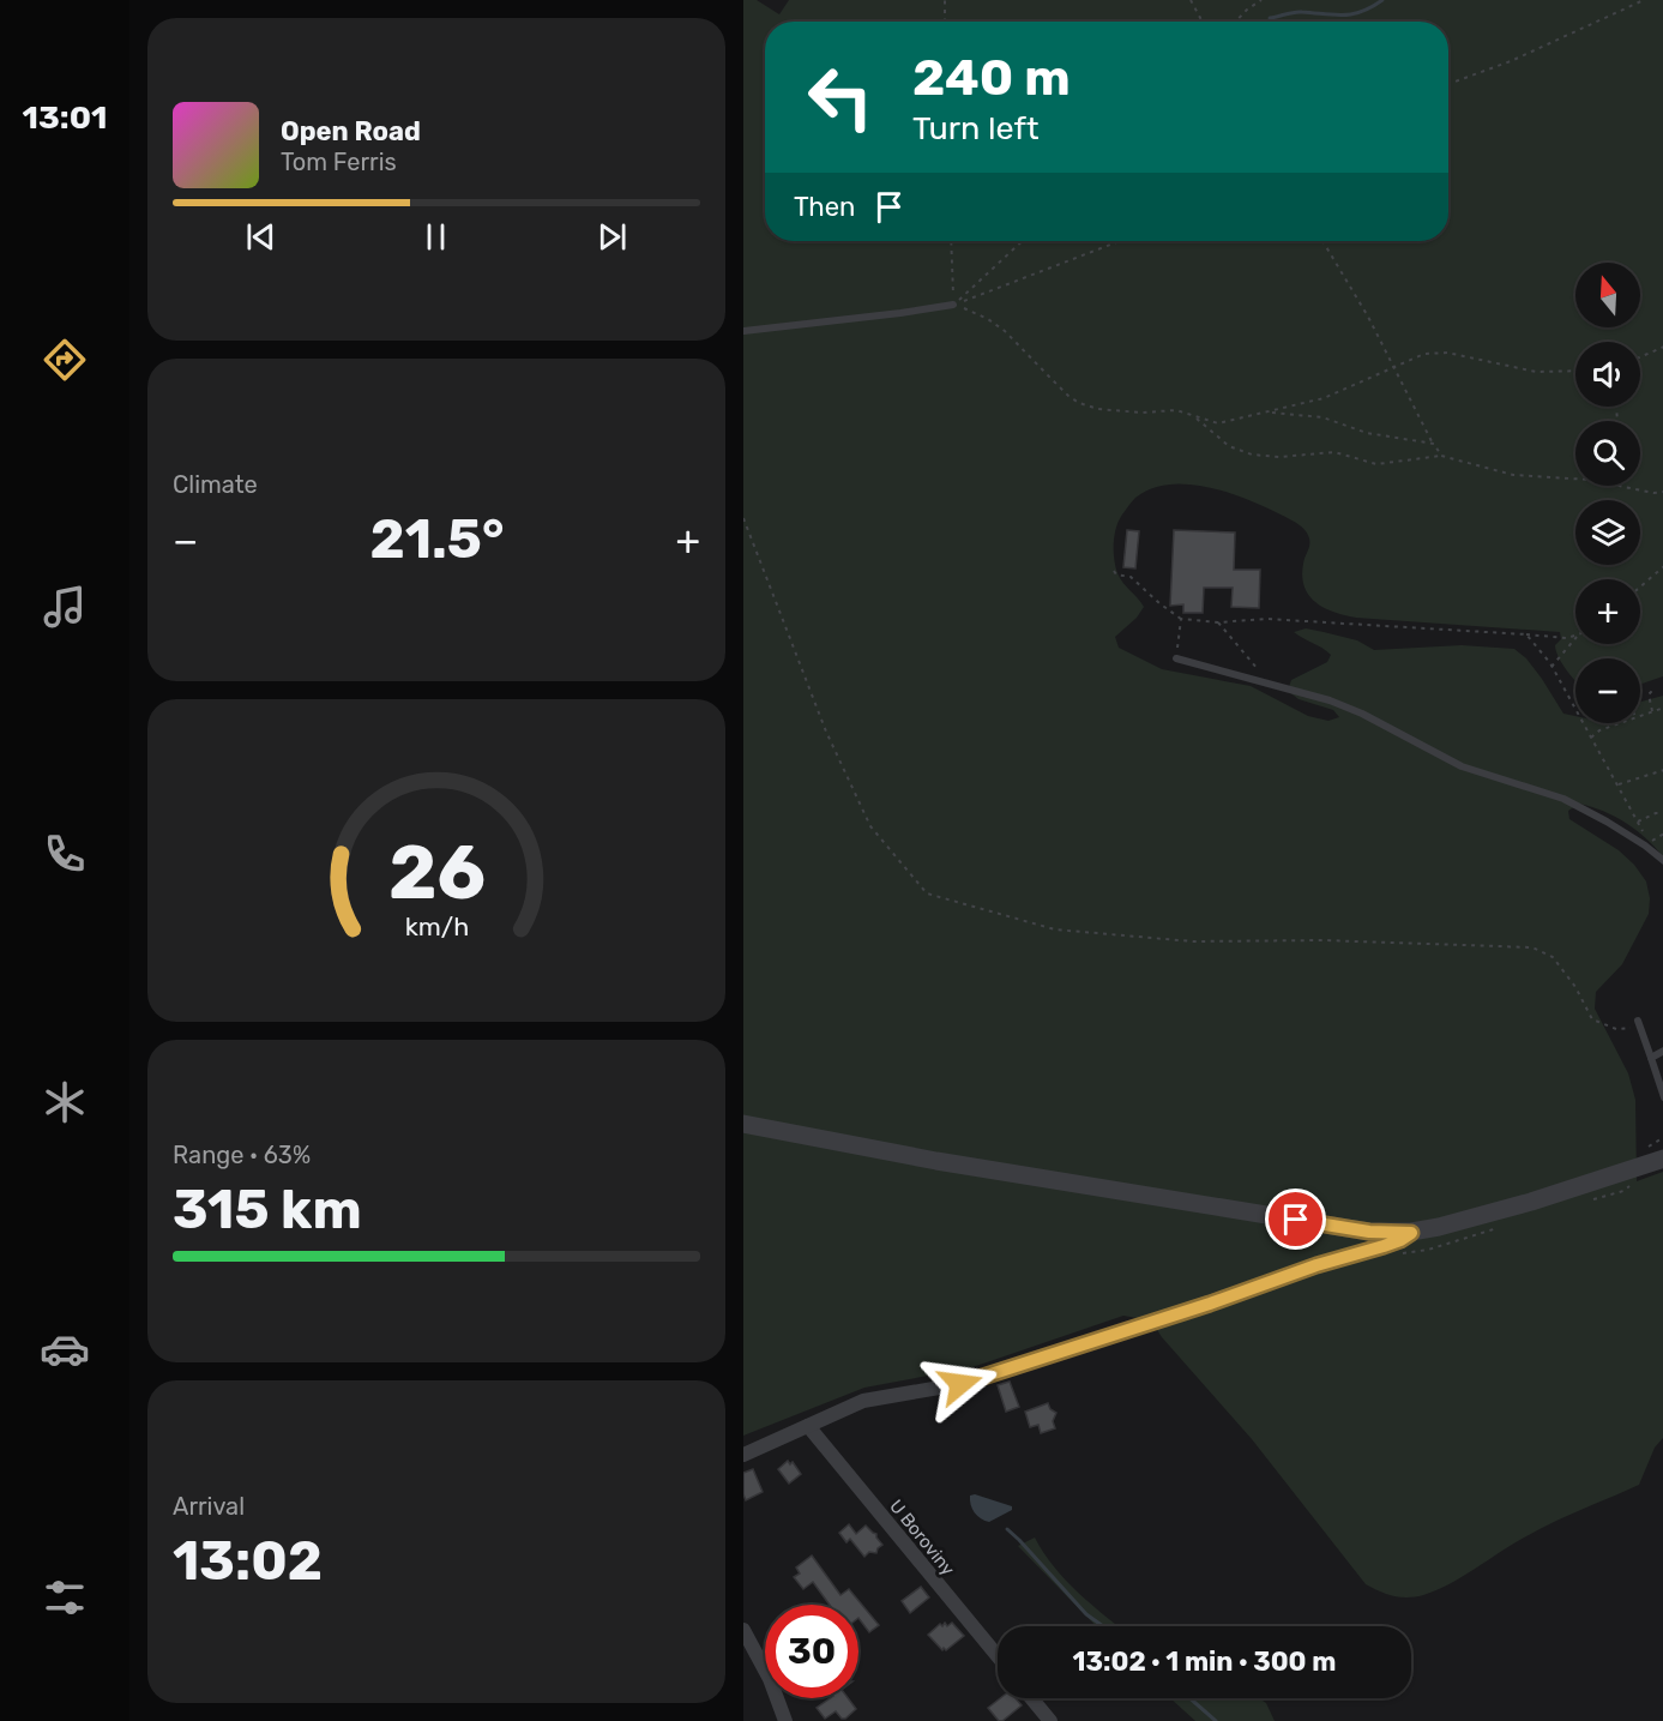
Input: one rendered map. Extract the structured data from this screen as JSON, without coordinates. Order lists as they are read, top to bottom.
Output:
{
  "streets": {
    "street": ["U Boroviny"]
  },
  "north": "top",
  "page": {
    "tabs": "13:01",
    "turn": ["240 m", "Turn left"],
    "song": ["Open Road", "Tom Ferris"],
    "then": "Then",
    "map_buttons": ["+", "−"],
    "tile": [
      "Climate",
      ["Range · 63%", "315 km"],
      ["Arrival", "13:02"]
    ],
    "heat": ["−", "21.5°", "+"],
    "limit": "30",
    "trip": "13:02 · 1 min · 300 m",
    "gauge": ["26", "km/h"]
  }
}
